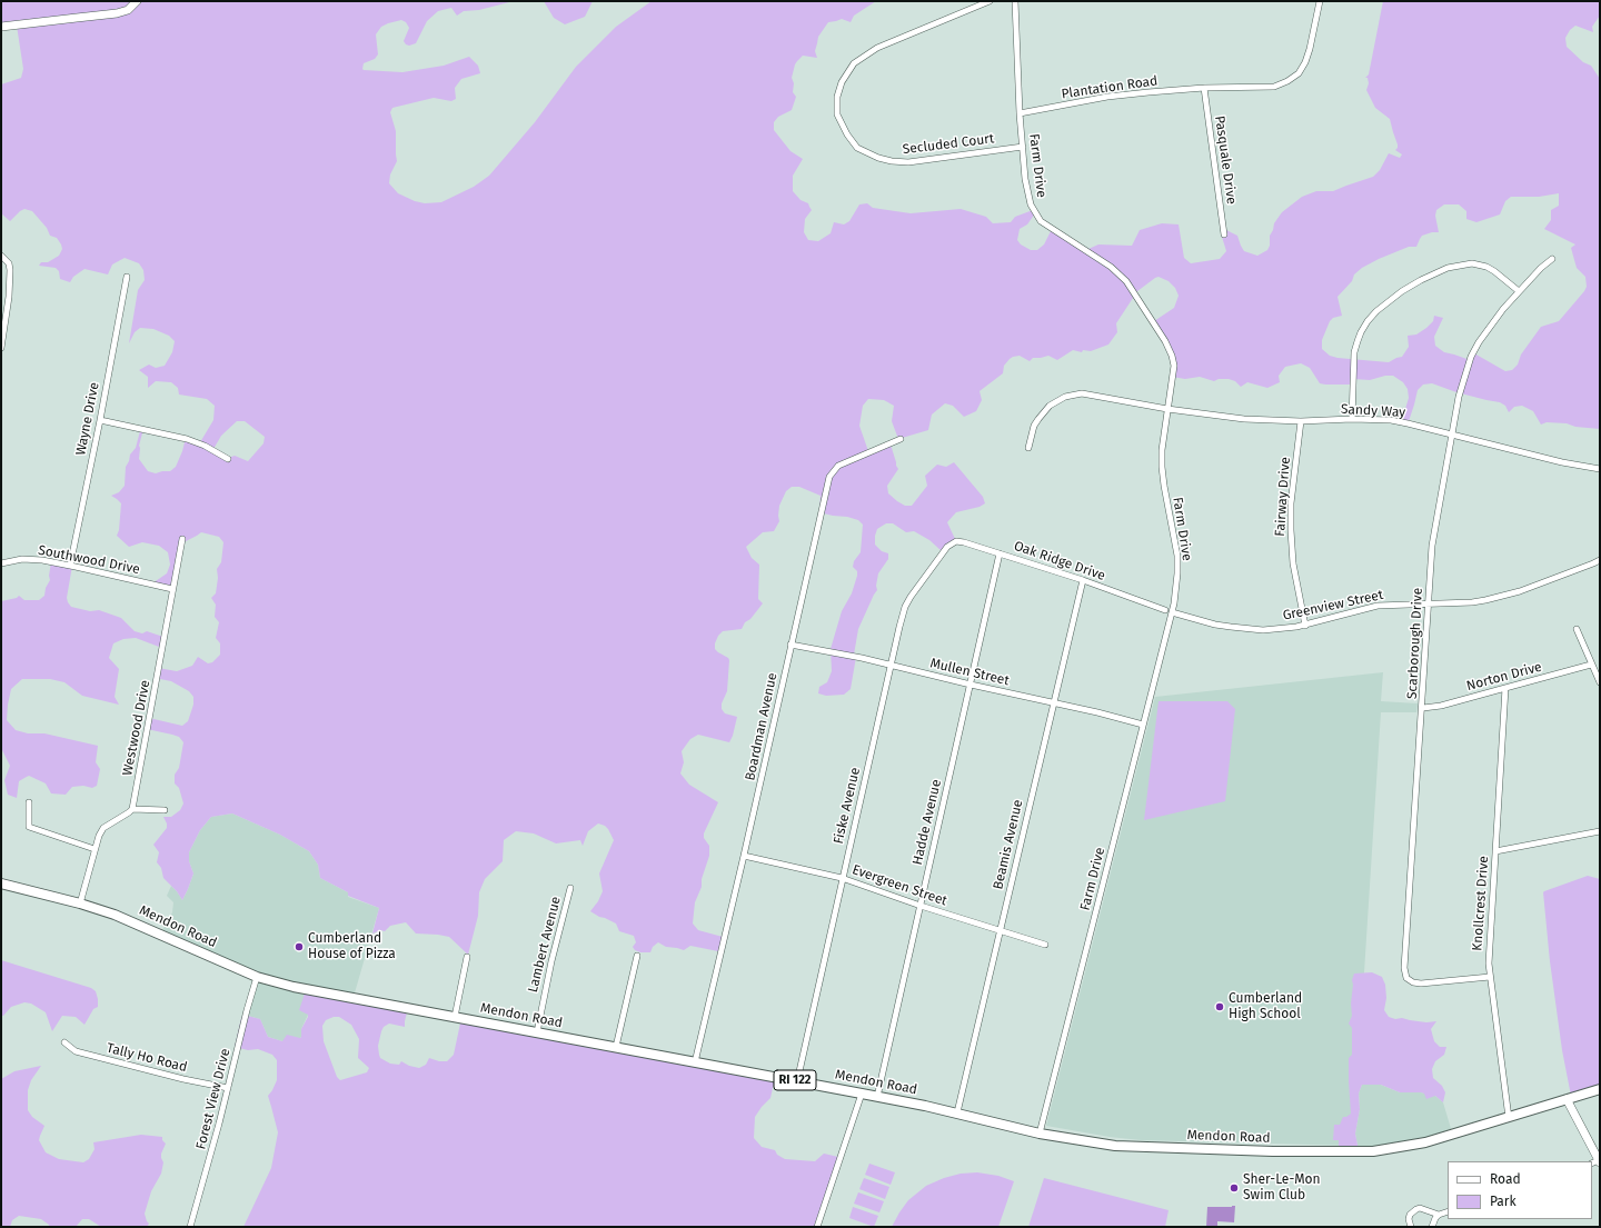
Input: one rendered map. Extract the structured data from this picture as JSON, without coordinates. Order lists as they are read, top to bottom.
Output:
{
  "streets": {
    "main road": ["Mendon Road", "RI 122"],
    "street": [
      "Plantation Road",
      "Secluded Court",
      "Pasquale Drive",
      "Farm Drive",
      "Sandy Way",
      "Wayne Drive",
      "Fairway Drive",
      "Southwood Drive",
      "Oak Ridge Drive",
      "Greenview Street",
      "Scarborough Drive",
      "Mullen Street",
      "Norton Drive",
      "Boardman Avenue",
      "Westwood Drive",
      "Fiske Avenue",
      "Hadde Avenue",
      "Beamis Avenue",
      "Evergreen Street",
      "Knollcrest Drive",
      "Lambert Avenue",
      "Tally Ho Road",
      "Forest View Drive"
    ]
  },
  "crossings": [
    ["Plantation Road", "Pasquale Drive"],
    ["Plantation Road", "Farm Drive"],
    ["Secluded Court", "Farm Drive"],
    ["Farm Drive", "Sandy Way"],
    ["Farm Drive", "Greenview Street"],
    ["Farm Drive", "Mullen Street"],
    ["Farm Drive", "Mendon Road"],
    ["Sandy Way", "Fairway Drive"],
    ["Sandy Way", "Scarborough Drive"],
    ["Wayne Drive", "Southwood Drive"],
    ["Fairway Drive", "Greenview Street"],
    ["Southwood Drive", "Westwood Drive"],
    ["Oak Ridge Drive", "Fiske Avenue"],
    ["Oak Ridge Drive", "Hadde Avenue"],
    ["Oak Ridge Drive", "Beamis Avenue"],
    ["Greenview Street", "Scarborough Drive"],
    ["Scarborough Drive", "Norton Drive"],
    ["Scarborough Drive", "Knollcrest Drive"],
    ["Mullen Street", "Boardman Avenue"],
    ["Mullen Street", "Fiske Avenue"],
    ["Mullen Street", "Hadde Avenue"],
    ["Mullen Street", "Beamis Avenue"],
    ["Norton Drive", "Knollcrest Drive"],
    ["Boardman Avenue", "Evergreen Street"],
    ["Boardman Avenue", "Mendon Road"],
    ["Fiske Avenue", "Evergreen Street"],
    ["Fiske Avenue", "Mendon Road"],
    ["Hadde Avenue", "Evergreen Street"],
    ["Hadde Avenue", "Mendon Road"],
    ["Beamis Avenue", "Evergreen Street"],
    ["Beamis Avenue", "Mendon Road"],
    ["Knollcrest Drive", "Mendon Road"],
    ["Mendon Road", "Lambert Avenue"],
    ["Mendon Road", "Forest View Drive"],
    ["Tally Ho Road", "Forest View Drive"]
  ],
  "places": ["Cumberland House of Pizza", "Cumberland High School", "Sher-Le-Mon Swim Club"],
  "legend": ["Road", "Park"]
}
